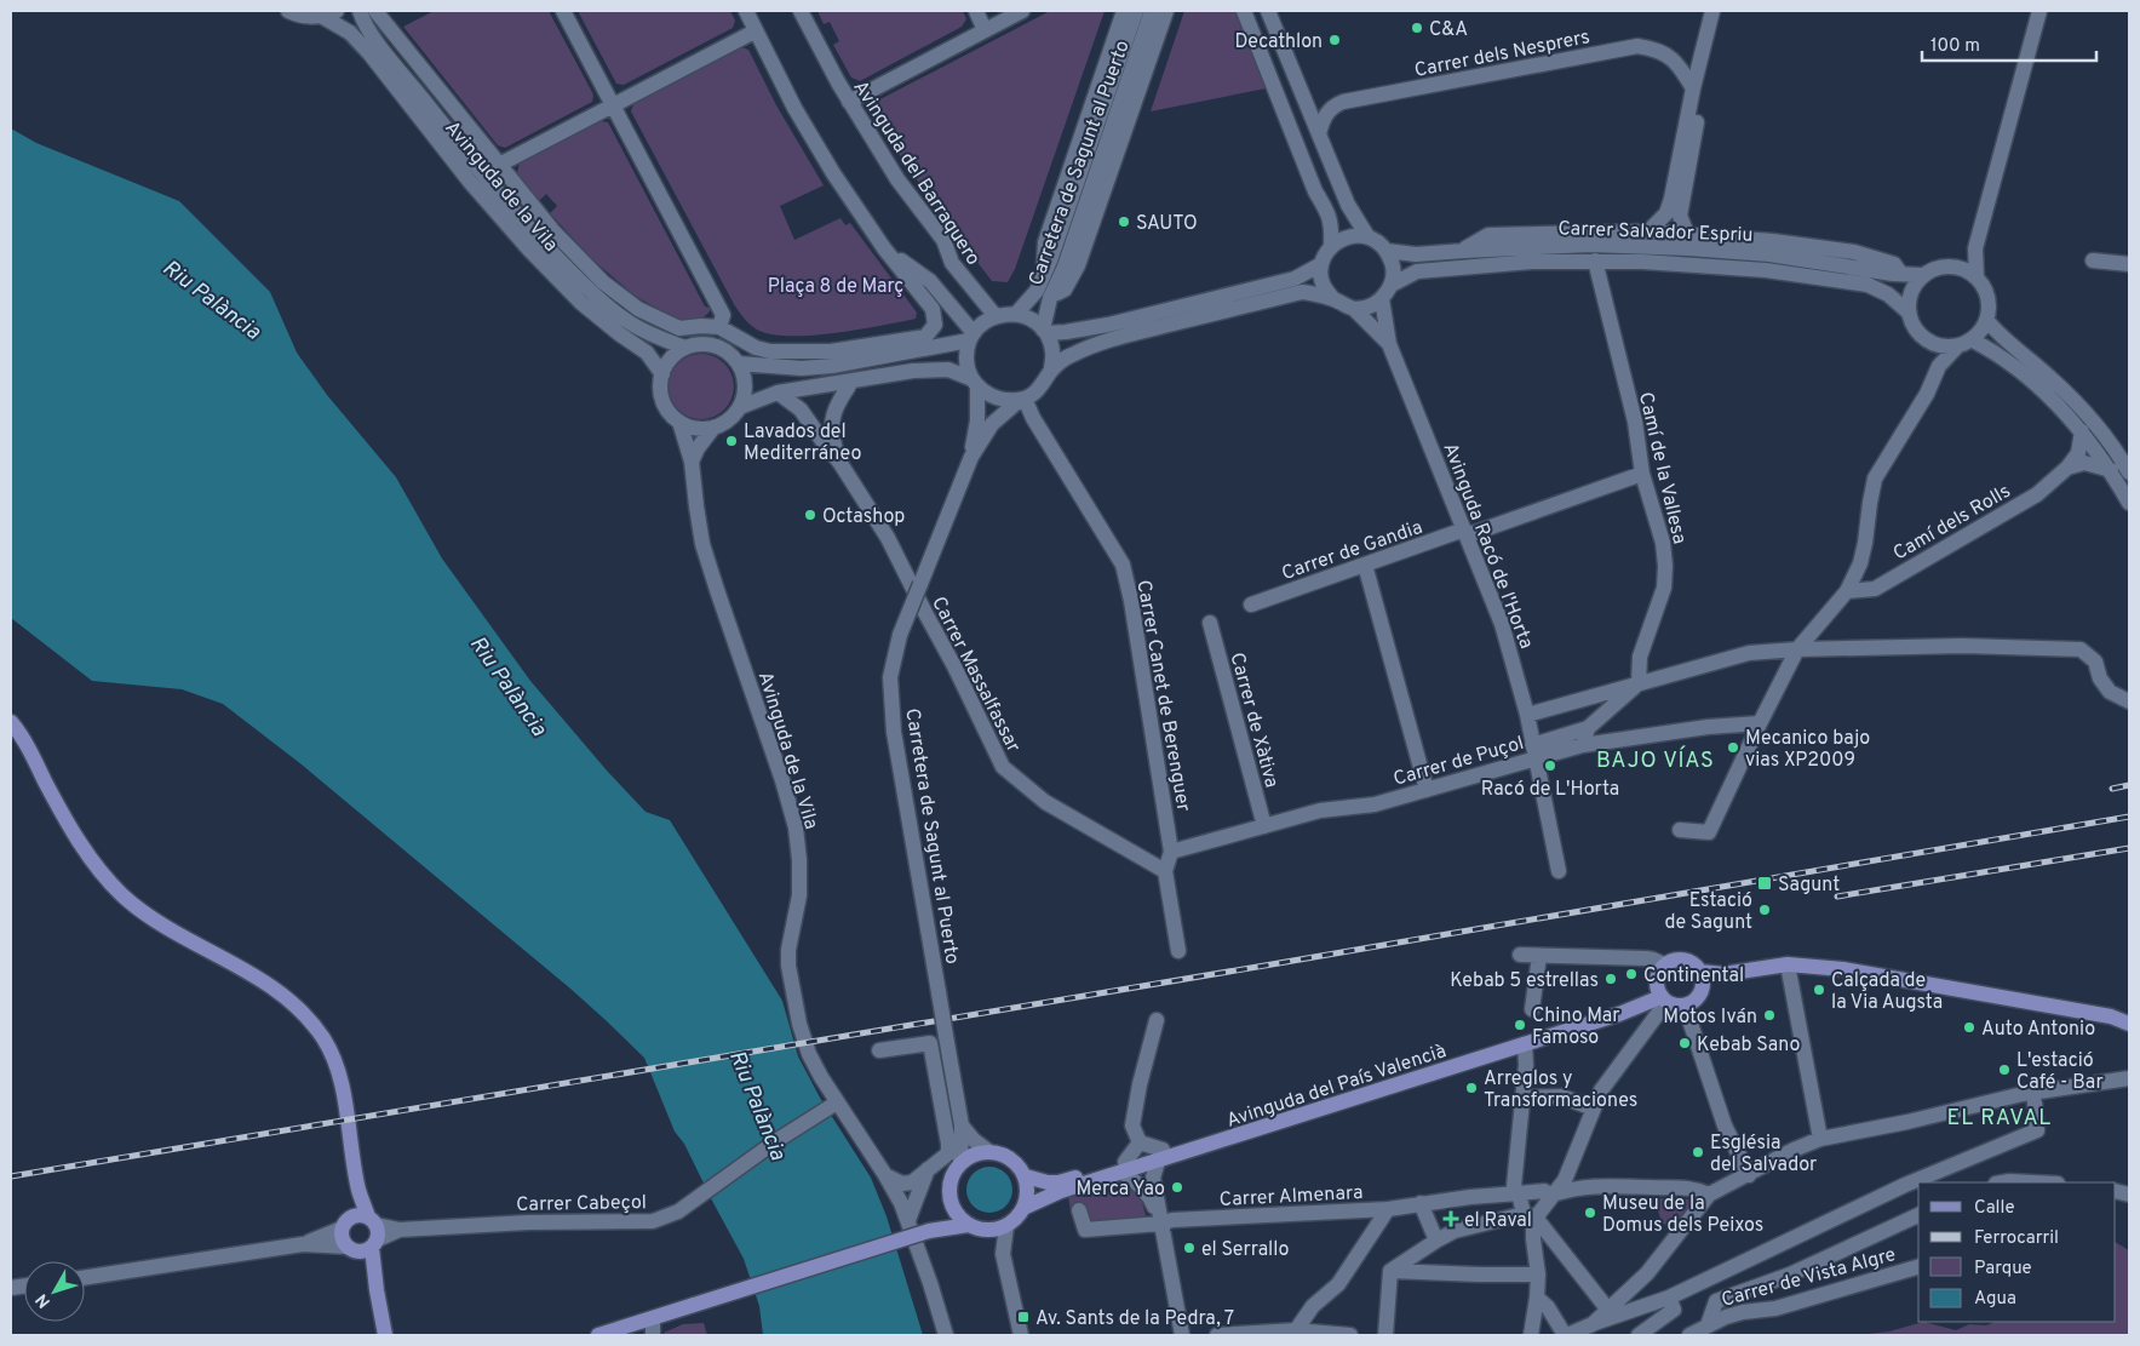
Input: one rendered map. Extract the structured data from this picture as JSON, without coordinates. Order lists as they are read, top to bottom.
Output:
{
  "streets": {
    "main road": ["Avinguda del País Valencià"],
    "street": [
      "Carrer dels Nesprers",
      "Carretera de Sagunt al Puerto",
      "Avinguda del Barraquero",
      "Avinguda de la Vila",
      "Carrer Salvador Espriu",
      "Camí de la Vallesa",
      "Camí dels Rolls",
      "Avinguda Racó de l'Horta",
      "Carrer de Gandia",
      "Carrer Massalfassar",
      "Carrer Canet de Berenguer",
      "Carrer de Xàtiva",
      "Carrer de Puçol",
      "Carrer Almenara",
      "Carrer Cabeçol",
      "Carrer de Vista Algre"
    ]
  },
  "crossings": [
    ["Carretera de Sagunt al Puerto", "Avinguda del Barraquero"],
    ["Carretera de Sagunt al Puerto", "Carrer Canet de Berenguer"],
    ["Carretera de Sagunt al Puerto", "Avinguda del País Valencià"],
    ["Avinguda del Barraquero", "Carrer Canet de Berenguer"],
    ["Avinguda de la Vila", "Carrer Cabeçol"],
    ["Carrer Salvador Espriu", "Camí de la Vallesa"],
    ["Carrer Salvador Espriu", "Avinguda Racó de l'Horta"],
    ["Camí de la Vallesa", "Carrer de Gandia"],
    ["Avinguda Racó de l'Horta", "Carrer de Gandia"],
    ["Avinguda Racó de l'Horta", "Carrer de Puçol"],
    ["Carrer Massalfassar", "Carrer Canet de Berenguer"],
    ["Carrer Canet de Berenguer", "Carrer de Puçol"],
    ["Carrer de Xàtiva", "Carrer de Puçol"]
  ],
  "districts": ["BAJO VÍAS", "EL RAVAL"],
  "water": ["Riu Palància"],
  "parks": ["Plaça 8 de Març"],
  "places": {
    "other": [
      "C&A",
      "Decathlon",
      "SAUTO",
      "Lavados del Mediterráneo",
      "Octashop",
      "Mecanico bajo vias XP2009",
      "Racó de L'Horta",
      "Estació de Sagunt",
      "Continental",
      "Kebab 5 estrellas",
      "Calçada de la Via Augsta",
      "Motos Iván",
      "Chino Mar Famoso",
      "Auto Antonio",
      "Kebab Sano",
      "L'estació Café - Bar",
      "Arreglos y Transformaciones",
      "Església del Salvador",
      "Merca Yao",
      "Museu de la Domus dels Peixos",
      "el Serrallo"
    ],
    "transit": ["Sagunt", "Av. Sants de la Pedra, 7"],
    "health": ["el Raval"]
  },
  "legend": [
    "Calle",
    "Ferrocarril",
    "Parque",
    "Agua"
  ],
  "scale_bar": "100 m",
  "north": "bottom left"
}
